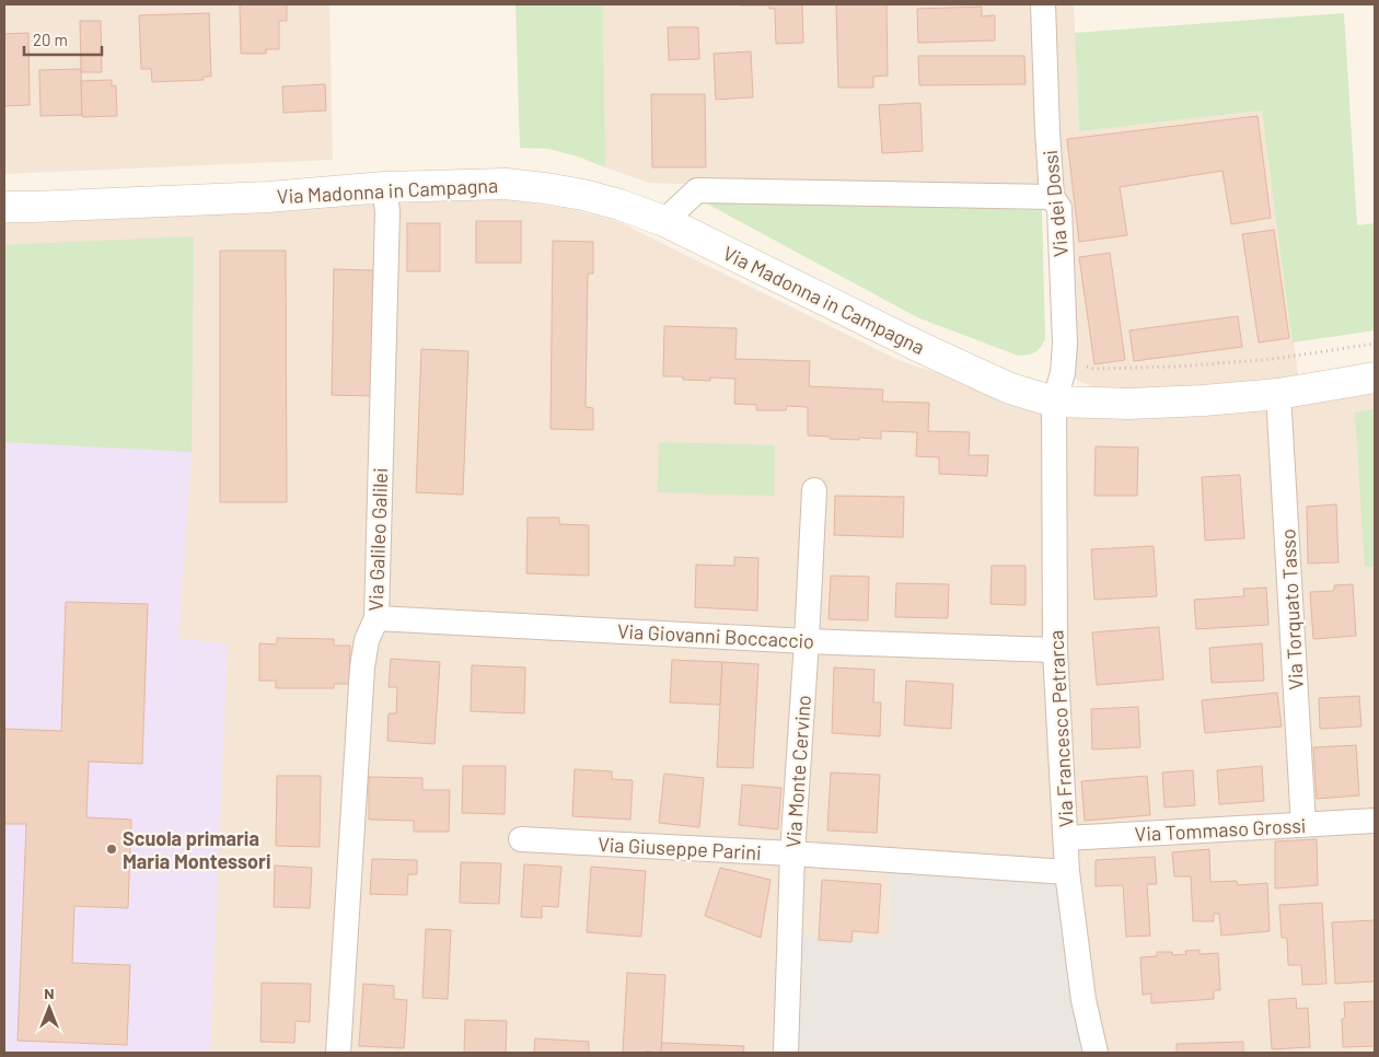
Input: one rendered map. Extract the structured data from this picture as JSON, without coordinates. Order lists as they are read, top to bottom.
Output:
{
  "streets": {
    "street": [
      "Via Madonna in Campagna",
      "Via dei Dossi",
      "Via Galileo Galilei",
      "Via Torquato Tasso",
      "Via Giovanni Boccaccio",
      "Via Francesco Petrarca",
      "Via Monte Cervino",
      "Via Tommaso Grossi",
      "Via Giuseppe Parini"
    ]
  },
  "crossings": [
    ["Via Madonna in Campagna", "Via dei Dossi"],
    ["Via Madonna in Campagna", "Via Galileo Galilei"],
    ["Via Madonna in Campagna", "Via Torquato Tasso"],
    ["Via Madonna in Campagna", "Via Francesco Petrarca"],
    ["Via dei Dossi", "Via Francesco Petrarca"],
    ["Via Galileo Galilei", "Via Giovanni Boccaccio"],
    ["Via Torquato Tasso", "Via Tommaso Grossi"],
    ["Via Giovanni Boccaccio", "Via Francesco Petrarca"],
    ["Via Giovanni Boccaccio", "Via Monte Cervino"],
    ["Via Francesco Petrarca", "Via Tommaso Grossi"],
    ["Via Francesco Petrarca", "Via Giuseppe Parini"],
    ["Via Monte Cervino", "Via Giuseppe Parini"]
  ],
  "places": ["Scuola primaria Maria Montessori"],
  "scale_bar": "20 m",
  "north": "top"
}
